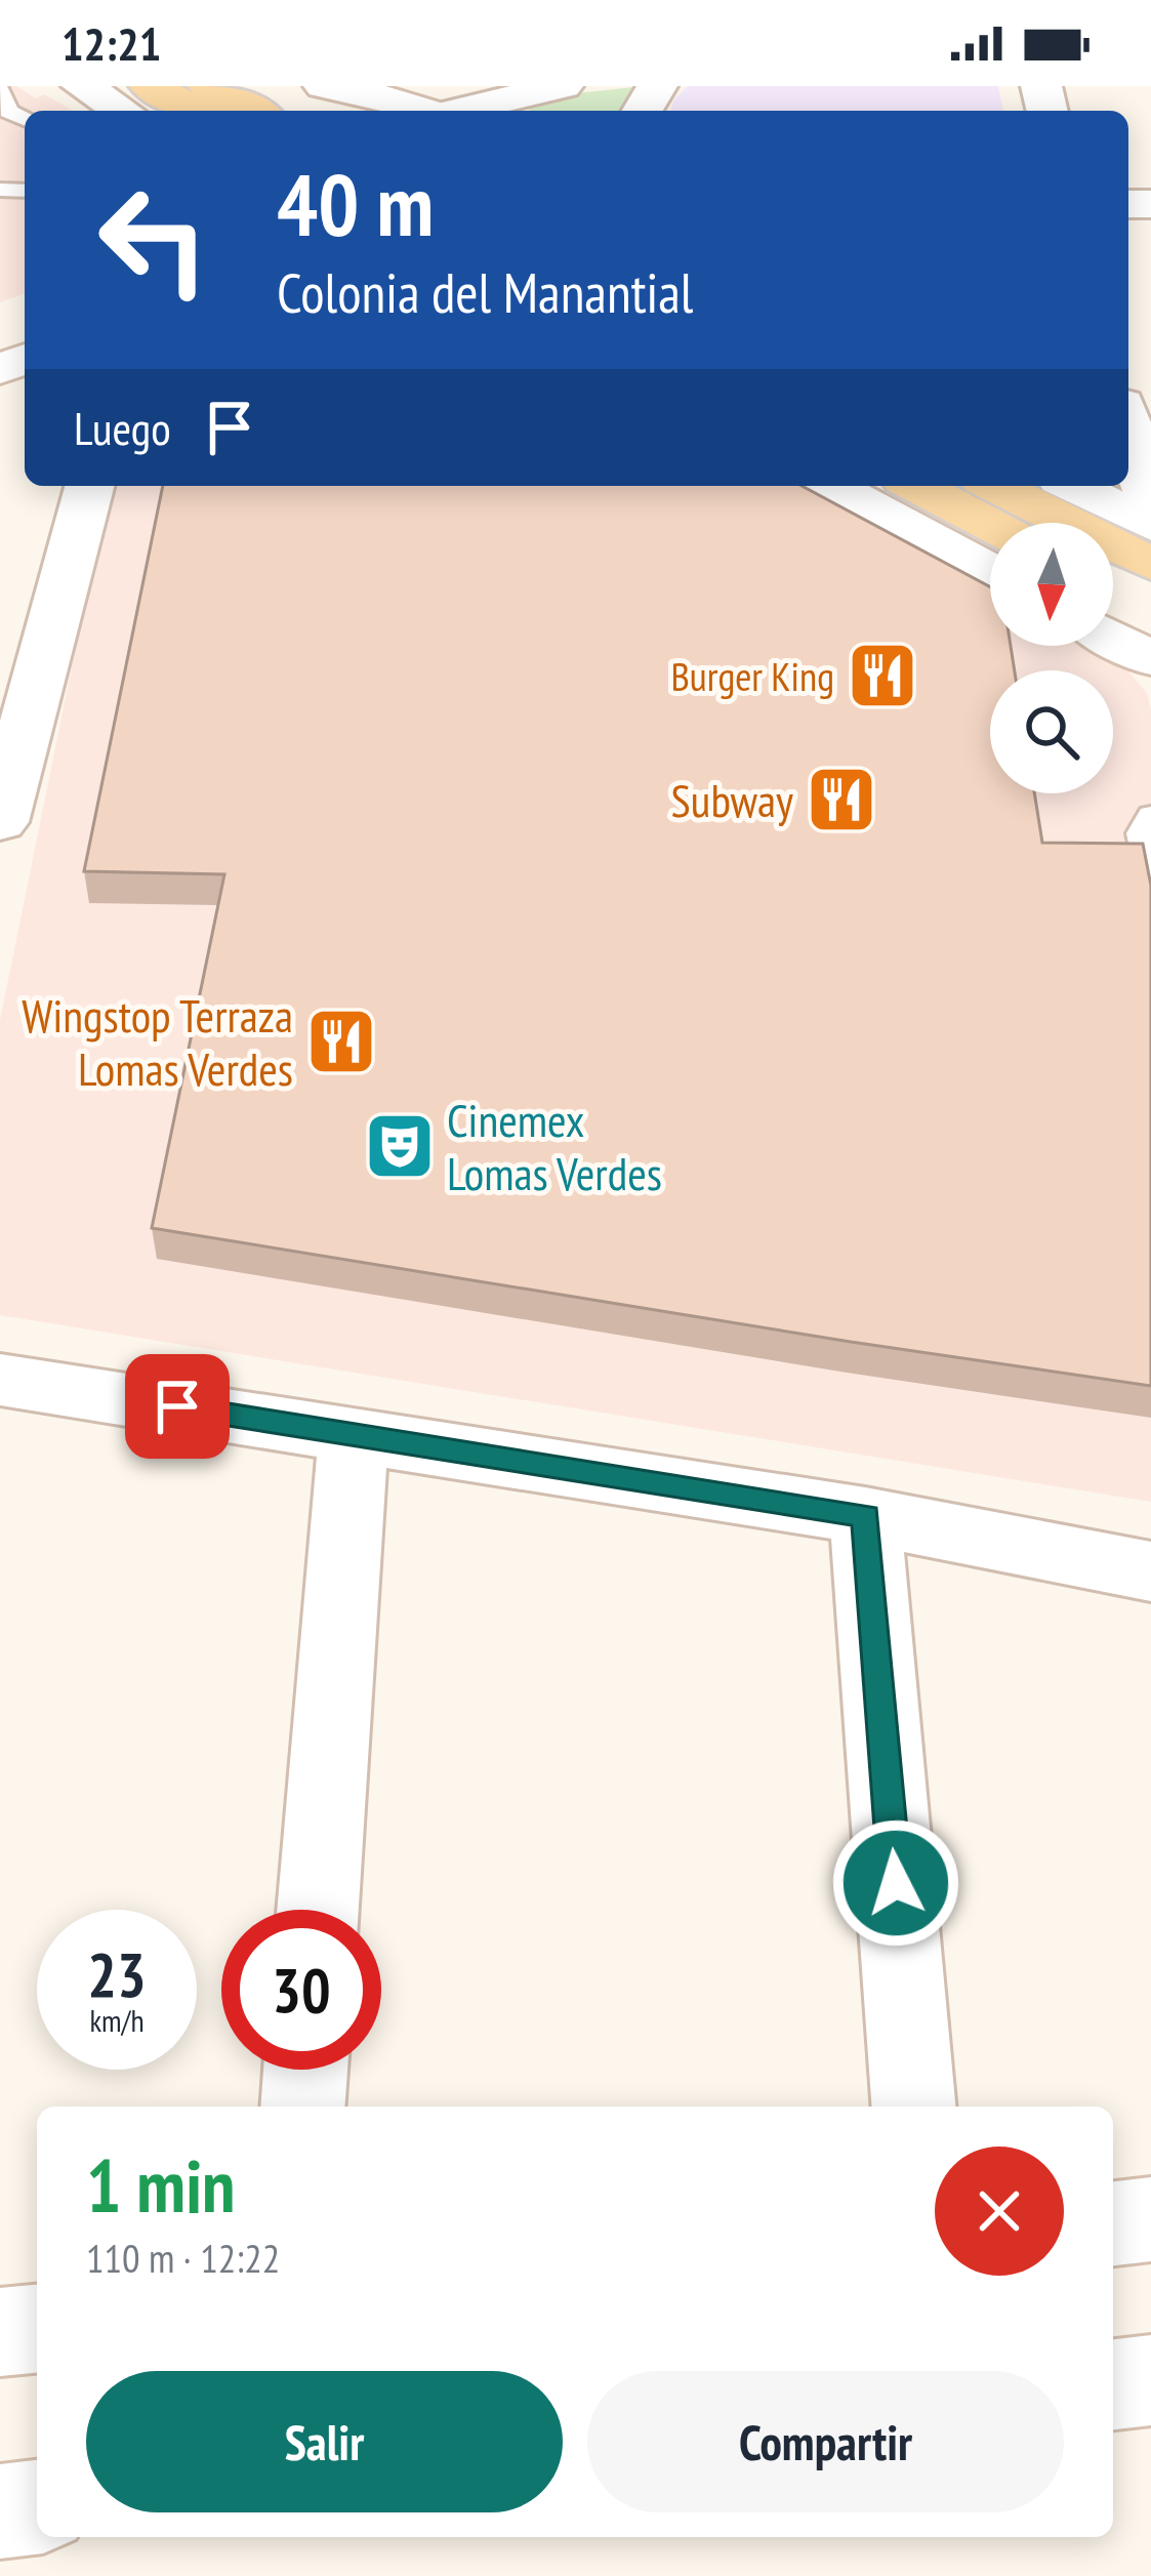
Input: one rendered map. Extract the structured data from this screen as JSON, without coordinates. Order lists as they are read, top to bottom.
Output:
{
  "places": {
    "restaurant": ["Burger King", "Subway", "Wingstop Terraza Lomas Verdes"],
    "theatre": ["Cinemex Lomas Verdes"]
  },
  "north": "bottom",
  "page": {
    "status": "12:21",
    "turn": ["40 m", "Colonia del Manantial"],
    "then": "Luego",
    "speed": "23 km/h",
    "limit": "30",
    "heading": ["1 min", "110 m · 12:22"],
    "buttons": ["Salir", "Compartir"]
  }
}
